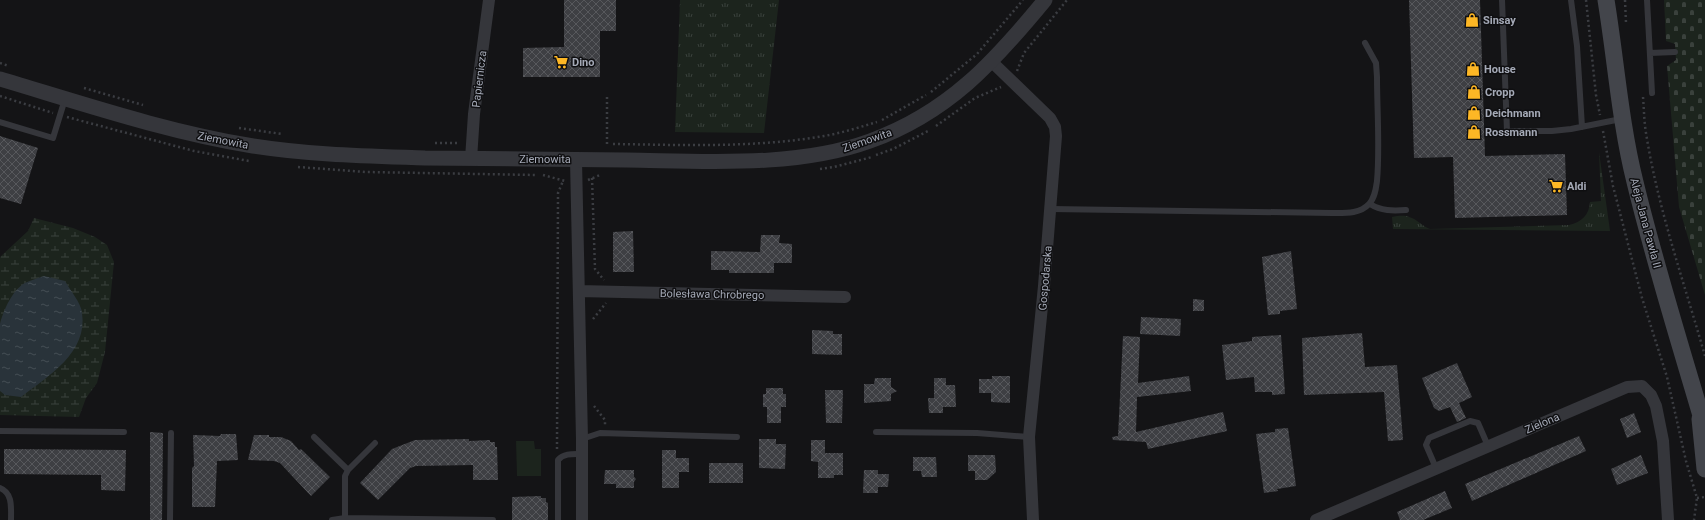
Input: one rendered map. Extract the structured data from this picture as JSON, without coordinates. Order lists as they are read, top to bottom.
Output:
{
  "streets": {
    "main road": ["Aleja Jana Pawła II"],
    "street": [
      "Papiernicza",
      "Ziemowita",
      "Gospodarska",
      "Bolesława Chrobrego",
      "Zielona"
    ]
  },
  "crossings": [
    ["Papiernicza", "Ziemowita"],
    ["Ziemowita", "Gospodarska"]
  ],
  "places": {
    "shop": [
      "Sinsay",
      "House",
      "Cropp",
      "Deichmann",
      "Rossmann"
    ],
    "supermarket": ["Dino", "Aldi"]
  }
}
